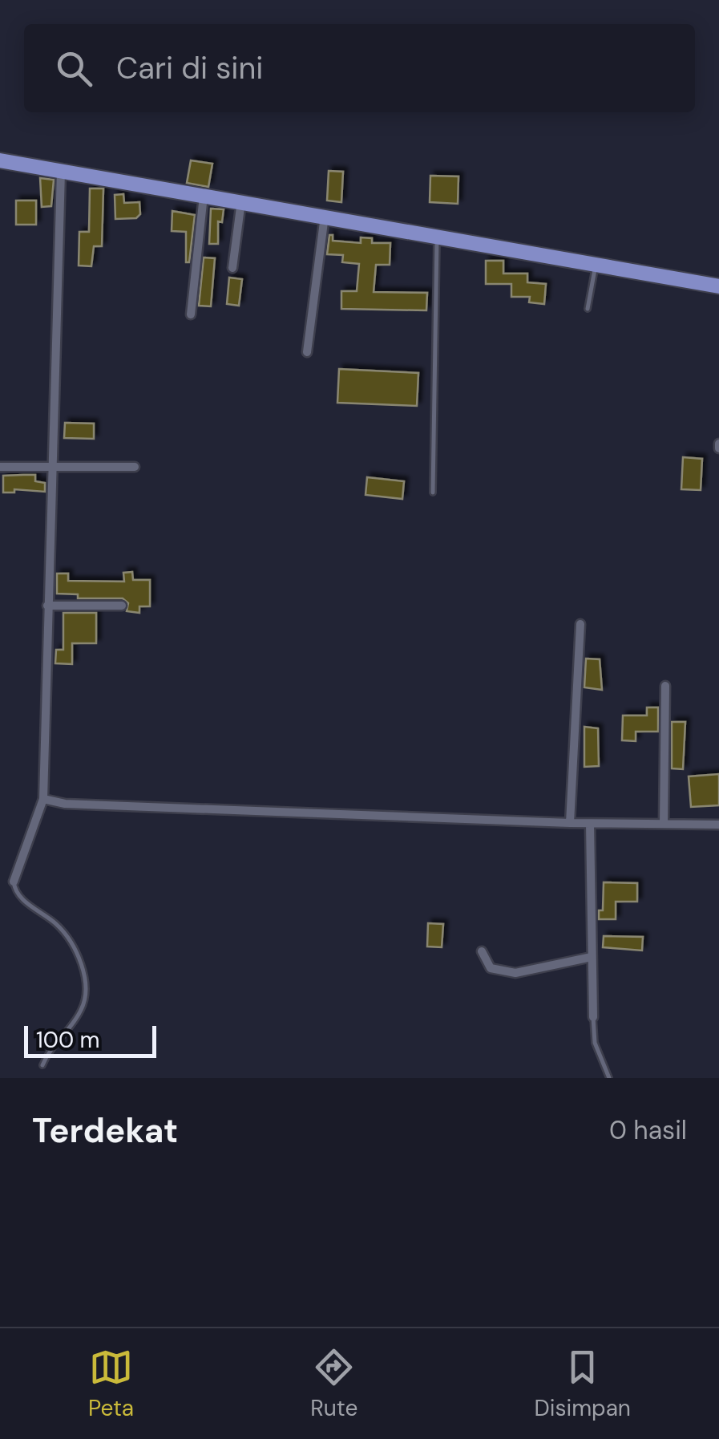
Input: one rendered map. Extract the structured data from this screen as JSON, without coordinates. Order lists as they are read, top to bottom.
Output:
{
  "scale_bar": "100 m",
  "page": {
    "search": "Cari di sini",
    "scale": "100 m",
    "heading": ["Terdekat", "0 hasil"],
    "nav": ["Peta", "Rute", "Disimpan"]
  }
}
